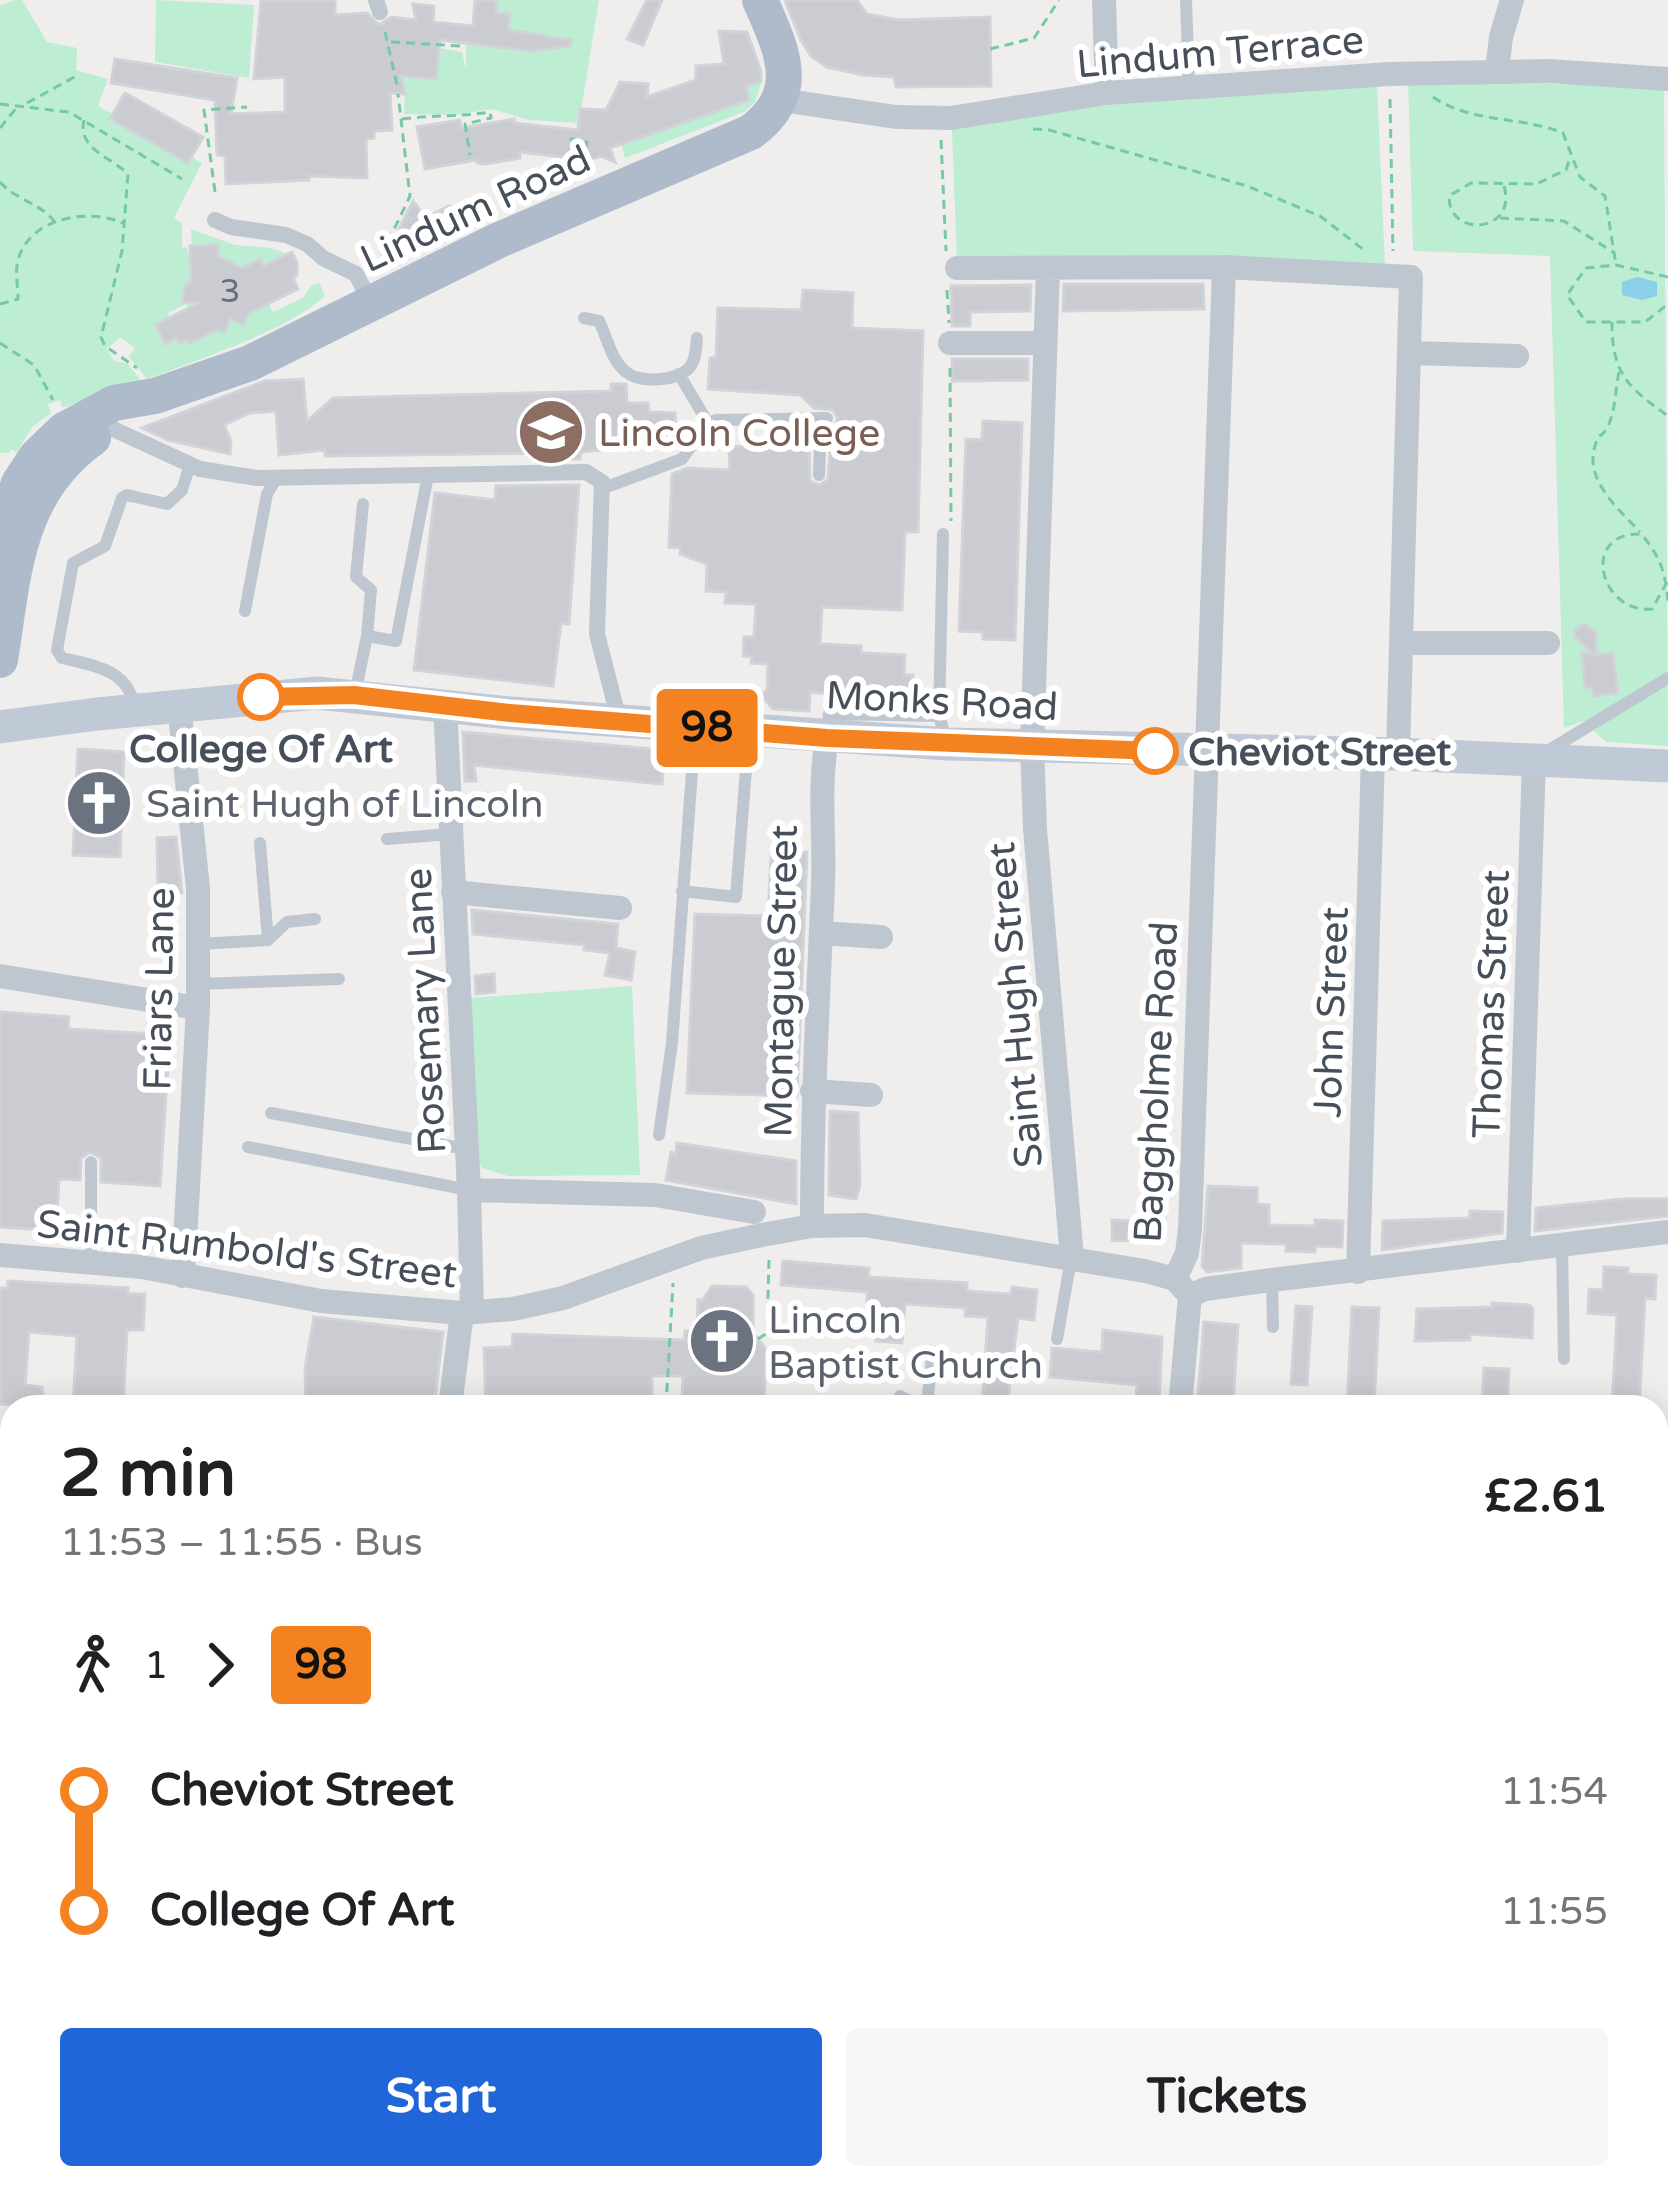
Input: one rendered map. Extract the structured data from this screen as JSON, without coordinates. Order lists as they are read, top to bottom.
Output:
{
  "streets": {
    "main road": ["Lindum Road", "Monks Road"],
    "street": [
      "Lindum Terrace",
      "Montague Street",
      "Friars Lane",
      "Thomas Street",
      "Saint Hugh Street",
      "Rosemary Lane",
      "John Street",
      "Baggholme Road",
      "Saint Rumbold's Street"
    ]
  },
  "crossings": [
    ["Lindum Terrace", "Lindum Road"],
    ["Monks Road", "Montague Street"],
    ["Monks Road", "Friars Lane"],
    ["Monks Road", "Thomas Street"],
    ["Monks Road", "Saint Hugh Street"],
    ["Monks Road", "Rosemary Lane"],
    ["Monks Road", "John Street"],
    ["Monks Road", "Baggholme Road"],
    ["Friars Lane", "Saint Rumbold's Street"],
    ["Rosemary Lane", "Saint Rumbold's Street"]
  ],
  "places": {
    "school or university": ["Lincoln College"],
    "other": ["College Of Art", "Cheviot Street"],
    "church": ["Saint Hugh of Lincoln", "Lincoln Baptist Church"]
  },
  "lines": ["bus line 98"],
  "house_numbers": ["3"],
  "page": {
    "on_map": "98",
    "heading": ["2 min", "11:53 – 11:55 · Bus", "£2.61"],
    "legs": ["1", "98"],
    "list": [
      {
        "name": "Cheviot Street",
        "value": "11:54"
      },
      {
        "name": "College Of Art",
        "value": "11:55"
      }
    ],
    "buttons": ["Start", "Tickets"]
  }
}
